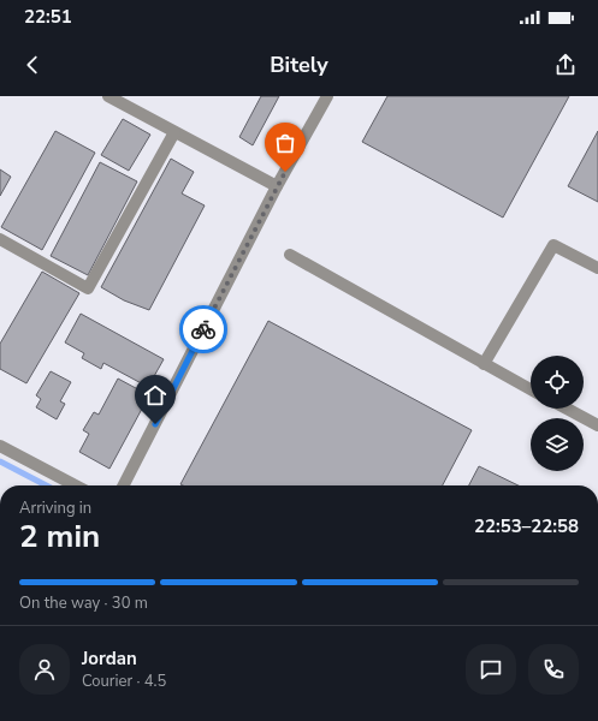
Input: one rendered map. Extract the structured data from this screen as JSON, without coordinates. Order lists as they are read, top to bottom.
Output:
{
  "page": {
    "status": "22:51",
    "header": "Bitely",
    "heading": ["2 min", "Arriving in", "22:53–22:58"],
    "panel": ["Jordan", "Courier · 4.5"],
    "bar": "On the way · 30 m"
  }
}
